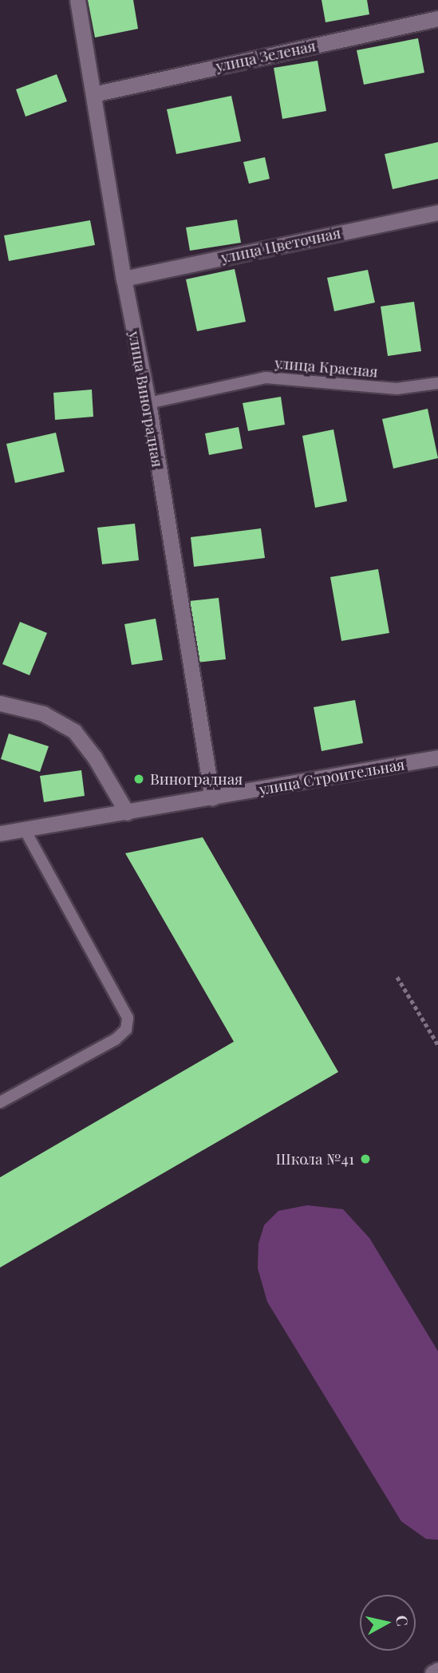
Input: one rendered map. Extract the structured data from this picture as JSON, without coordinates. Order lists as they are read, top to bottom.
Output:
{
  "streets": {
    "street": [
      "улица Зеленая",
      "улица Цветочная",
      "улица Виноградная",
      "улица Строительная"
    ],
    "lane": ["улица Красная"]
  },
  "crossings": [
    ["улица Зеленая", "улица Виноградная"],
    ["улица Цветочная", "улица Виноградная"],
    ["улица Красная", "улица Виноградная"],
    ["улица Виноградная", "улица Строительная"]
  ],
  "places": ["Виноградная", "Школа №41"],
  "north": "right"
}
